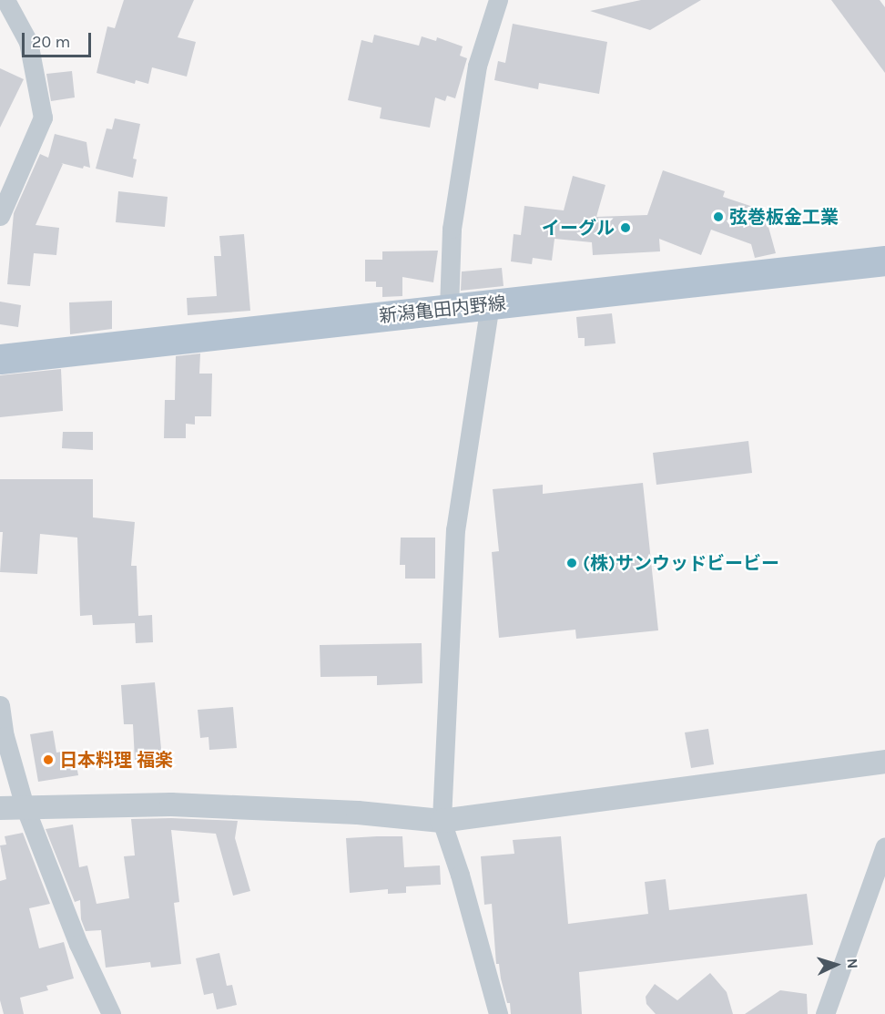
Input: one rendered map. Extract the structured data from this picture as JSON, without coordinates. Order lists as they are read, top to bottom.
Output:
{
  "streets": {
    "main road": ["新潟亀田内野線"]
  },
  "places": [
    "弦巻板金工業",
    "イーグル",
    "(株)サンウッドビービー",
    "日本料理 福楽"
  ],
  "scale_bar": "20 m",
  "north": "right"
}
